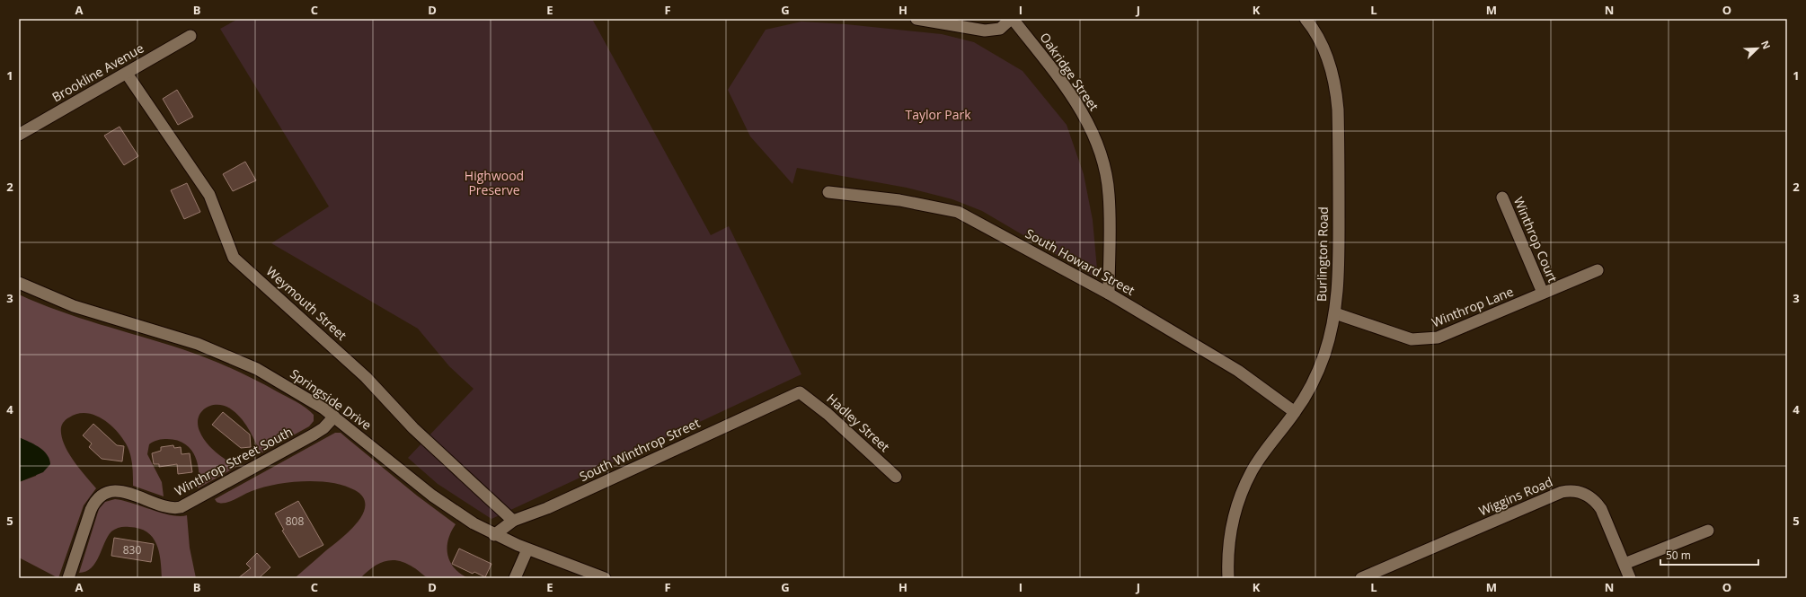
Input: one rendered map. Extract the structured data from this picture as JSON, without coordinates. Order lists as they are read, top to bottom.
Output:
{
  "streets": {
    "street": [
      "Oakridge Street",
      "Brookline Avenue",
      "Winthrop Court",
      "Burlington Road",
      "South Howard Street",
      "Weymouth Street",
      "Winthrop Lane",
      "Springside Drive",
      "Hadley Street",
      "South Winthrop Street",
      "Winthrop Street South",
      "Wiggins Road"
    ]
  },
  "crossings": [
    ["Oakridge Street", "South Howard Street"],
    ["Brookline Avenue", "Weymouth Street"],
    ["Winthrop Court", "Winthrop Lane"],
    ["Burlington Road", "South Howard Street"],
    ["Burlington Road", "Winthrop Lane"],
    ["Weymouth Street", "South Winthrop Street"],
    ["Springside Drive", "South Winthrop Street"],
    ["Springside Drive", "Winthrop Street South"],
    ["Hadley Street", "South Winthrop Street"]
  ],
  "parks": ["Taylor Park", "Highwood Preserve"],
  "house_numbers": ["808", "830"],
  "scale_bar": "50 m",
  "north": "top right",
  "grid": {
    "columns": [
      "A",
      "B",
      "C",
      "D",
      "E",
      "F",
      "G",
      "H",
      "I",
      "J",
      "K",
      "L",
      "M",
      "N",
      "O"
    ],
    "rows": [
      "1",
      "2",
      "3",
      "4",
      "5"
    ]
  }
}
